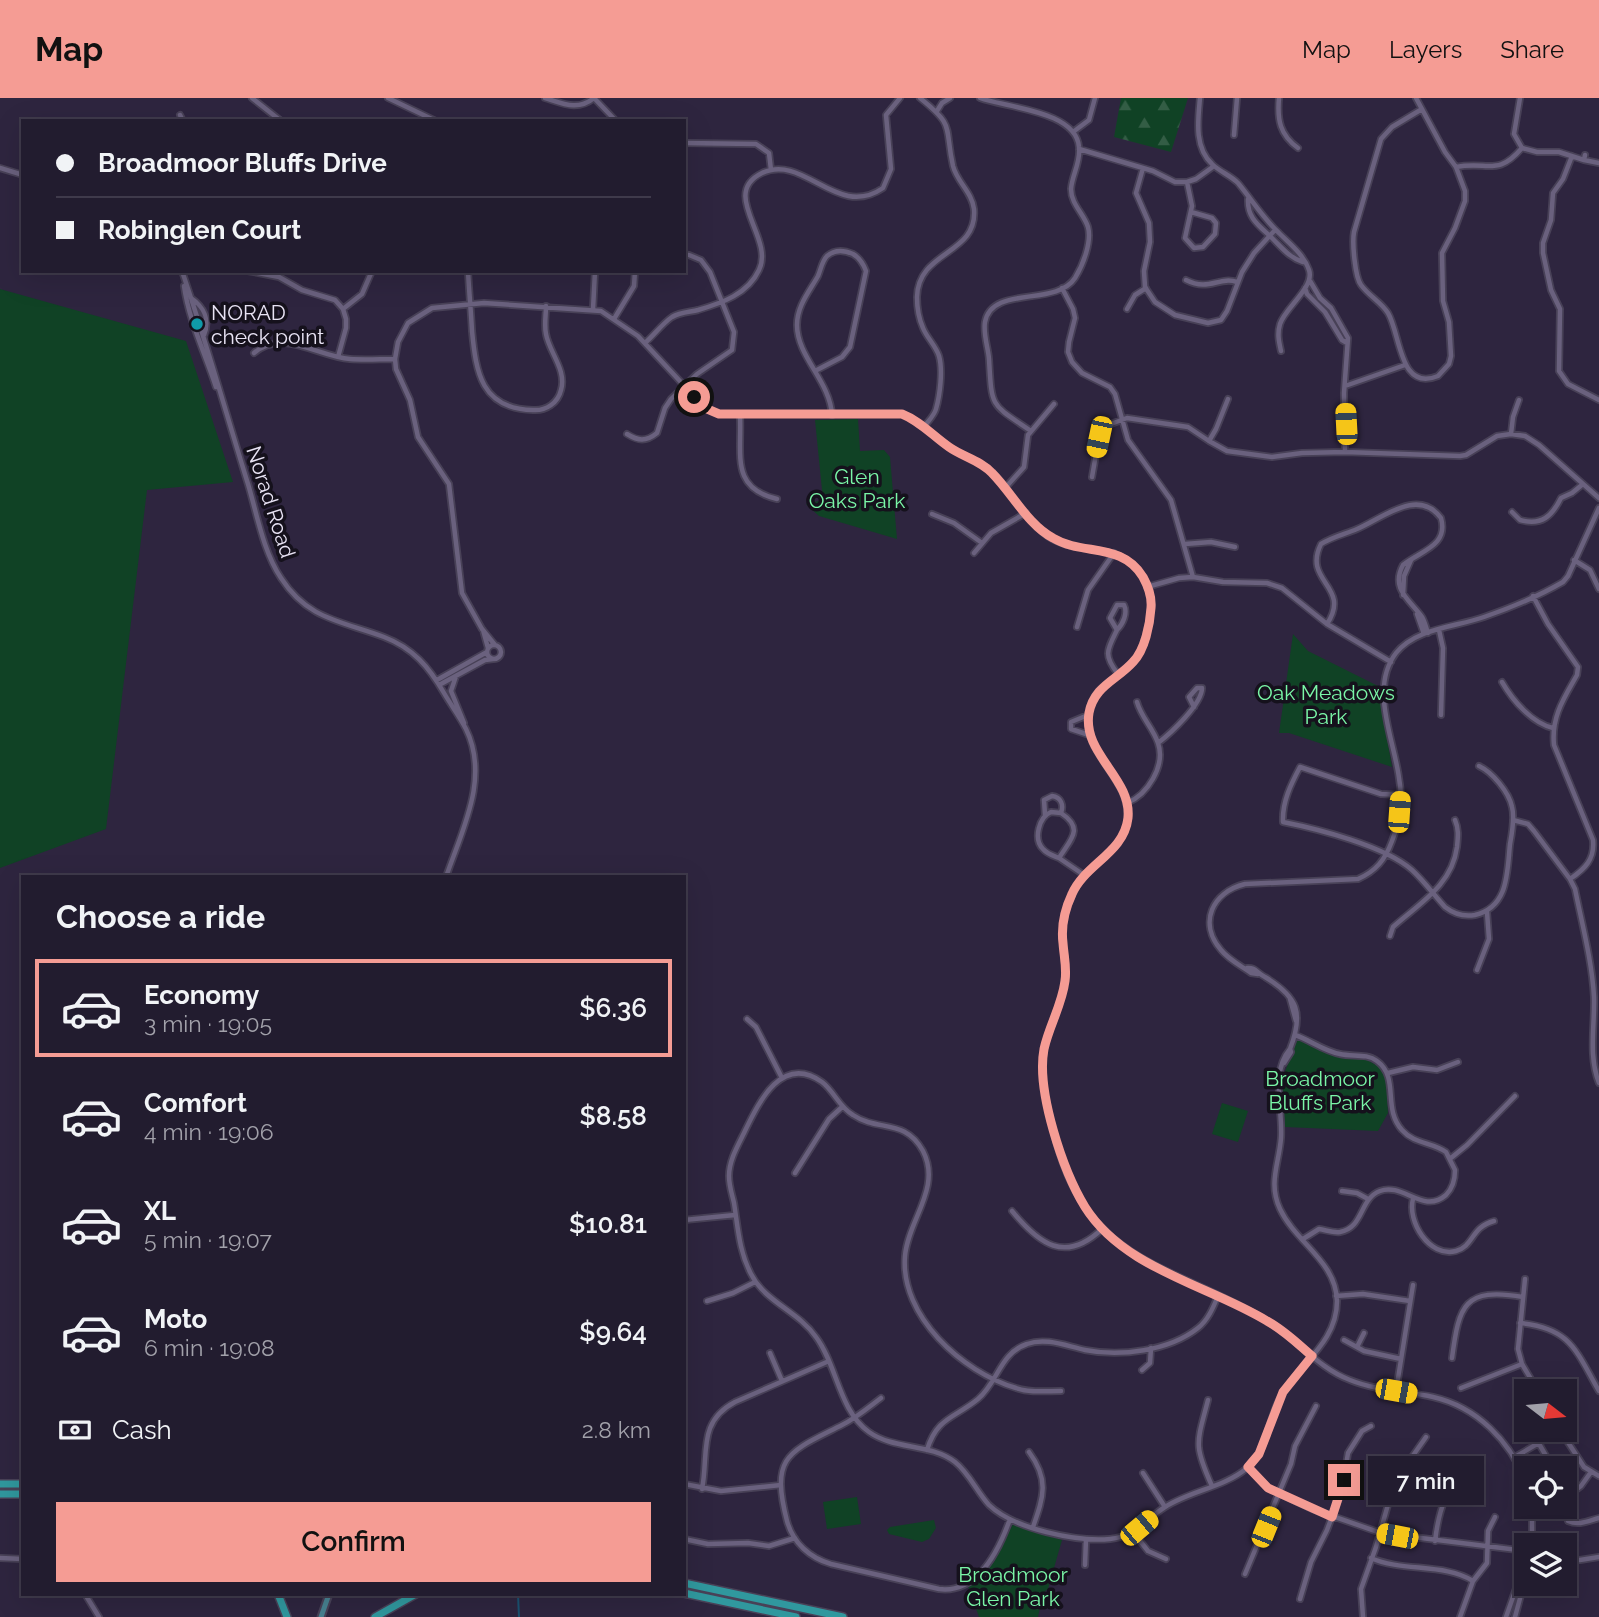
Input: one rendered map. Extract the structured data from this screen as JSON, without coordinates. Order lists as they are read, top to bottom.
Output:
{
  "streets": {
    "street": ["Norad Road"]
  },
  "parks": [
    "Glen Oaks Park",
    "Oak Meadows Park",
    "Broadmoor Bluffs Park",
    "Broadmoor Glen Park"
  ],
  "places": ["NORAD check point"],
  "north": "right",
  "page": {
    "header": "Map",
    "nav": ["Map", "Layers", "Share"],
    "banner": ["Broadmoor Bluffs Drive", "Robinglen Court"],
    "heading": "Choose a ride",
    "list": [
      {
        "name": "Economy",
        "note": "3 min · 19:05",
        "value": "$6.36"
      },
      {
        "name": "Comfort",
        "note": "4 min · 19:06",
        "value": "$8.58"
      },
      {
        "name": "XL",
        "note": "5 min · 19:07",
        "value": "$10.81"
      },
      {
        "name": "Moto",
        "note": "6 min · 19:08",
        "value": "$9.64"
      }
    ],
    "pay": ["Cash", "2.8 km"],
    "bubble": "7 min",
    "buttons": "Confirm"
  }
}
